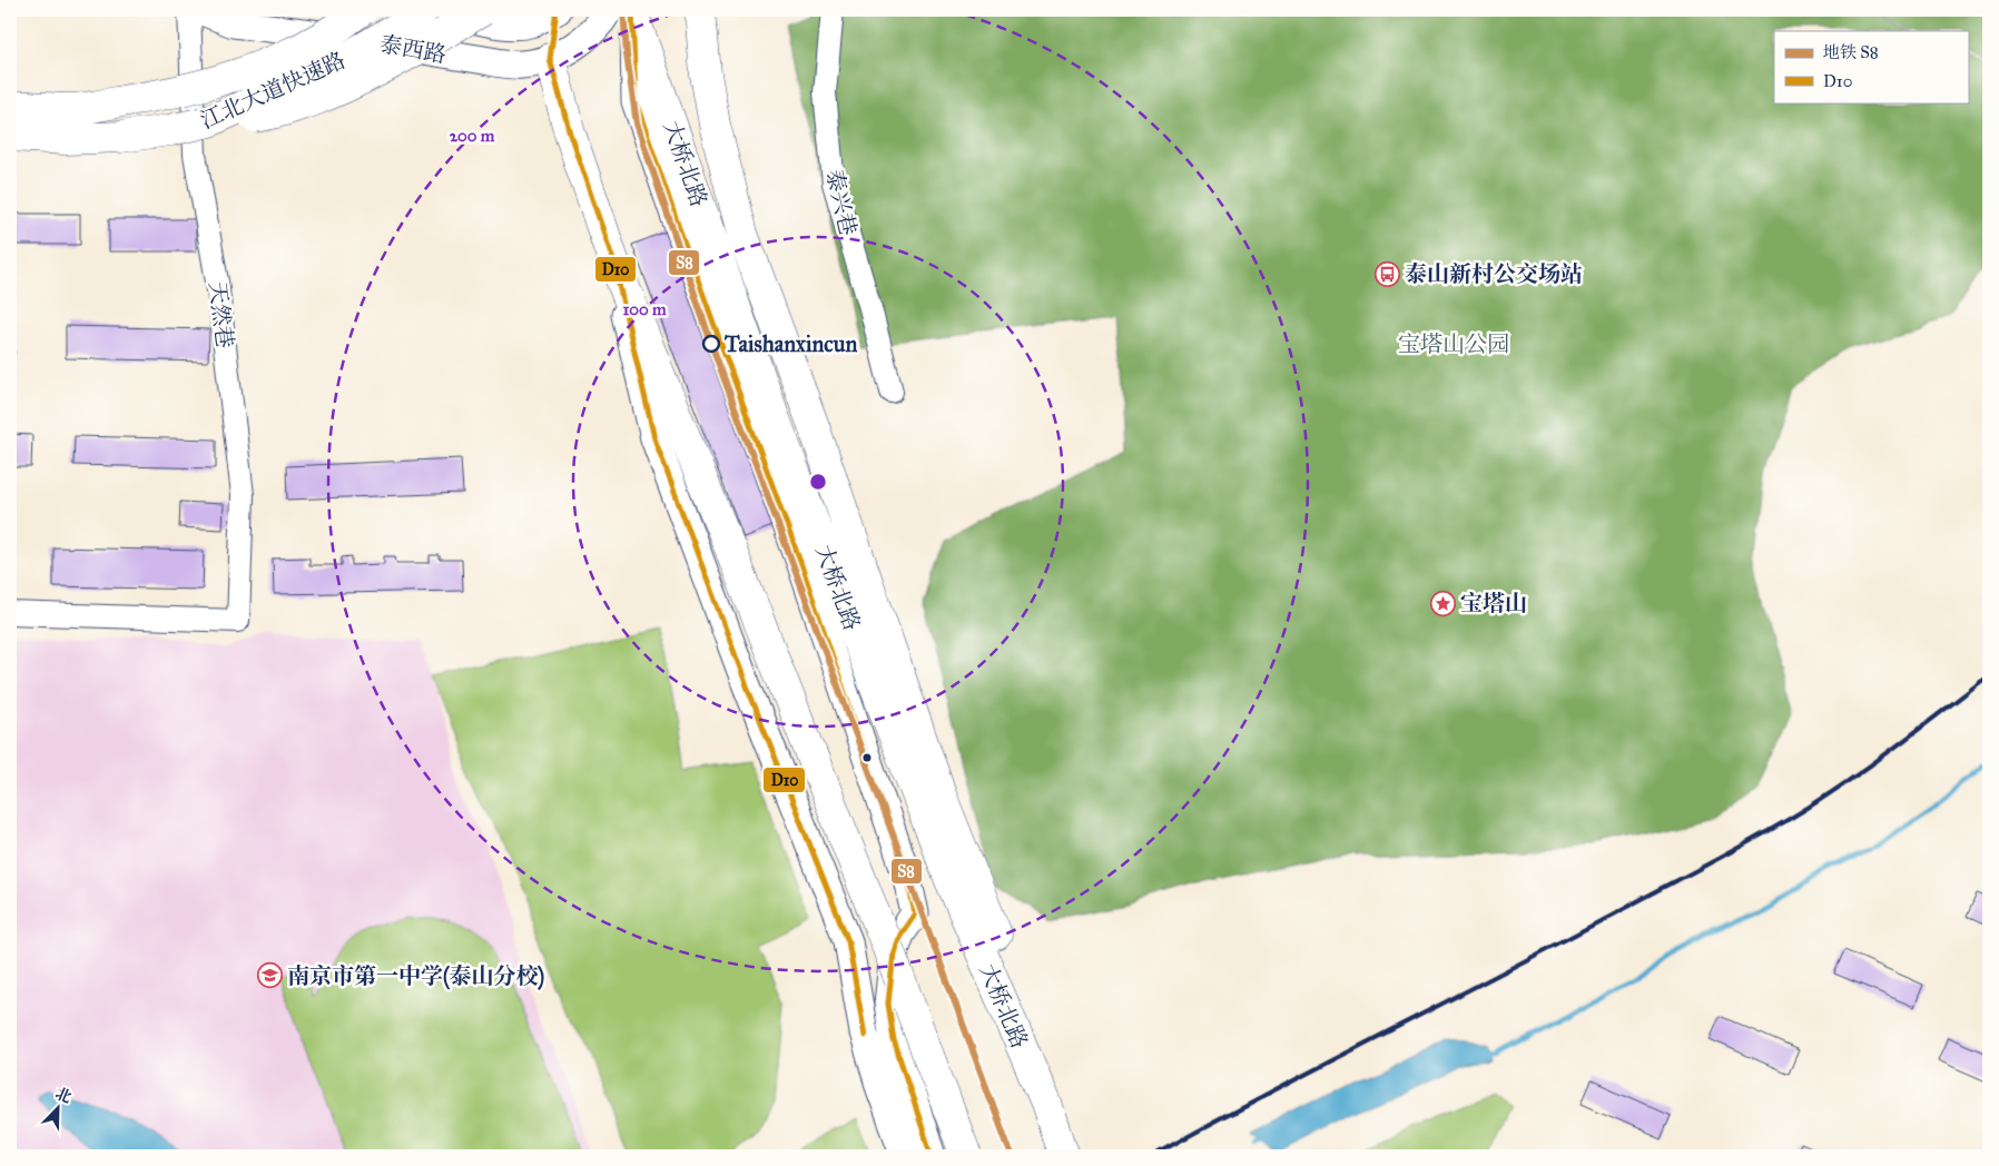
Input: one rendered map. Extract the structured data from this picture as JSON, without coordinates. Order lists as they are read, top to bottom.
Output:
{
  "streets": {
    "highway": ["江北大道快速路", "大桥北路"],
    "main road": ["泰西路"],
    "street": ["泰兴巷", "天然巷"]
  },
  "crossings": [
    ["泰西路", "江北大道快速路"],
    ["泰西路", "大桥北路"]
  ],
  "parks": ["宝塔山公园"],
  "places": {
    "bus stop": ["泰山新村公交场站"],
    "other": ["Taishanxincun"],
    "place": ["宝塔山"],
    "school or university": ["南京市第一中学(泰山分校)"]
  },
  "lines": ["metro line S8", "transit line D10"],
  "legend": ["地铁 S8", "D10"],
  "north": "top right",
  "rings": ["200 m", "100 m"]
}
